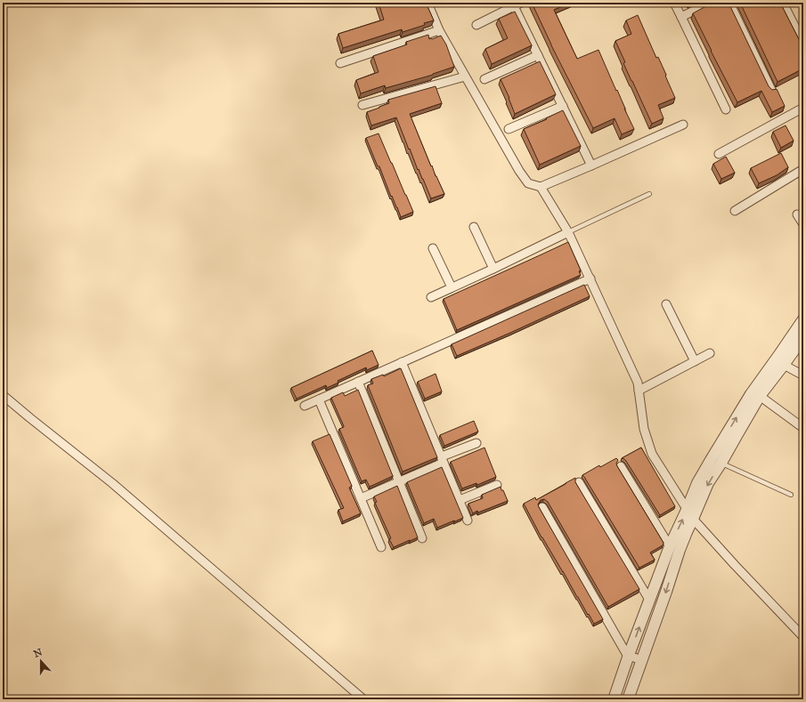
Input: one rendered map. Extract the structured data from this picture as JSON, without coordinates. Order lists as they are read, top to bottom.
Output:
{
  "north": "top"
}
